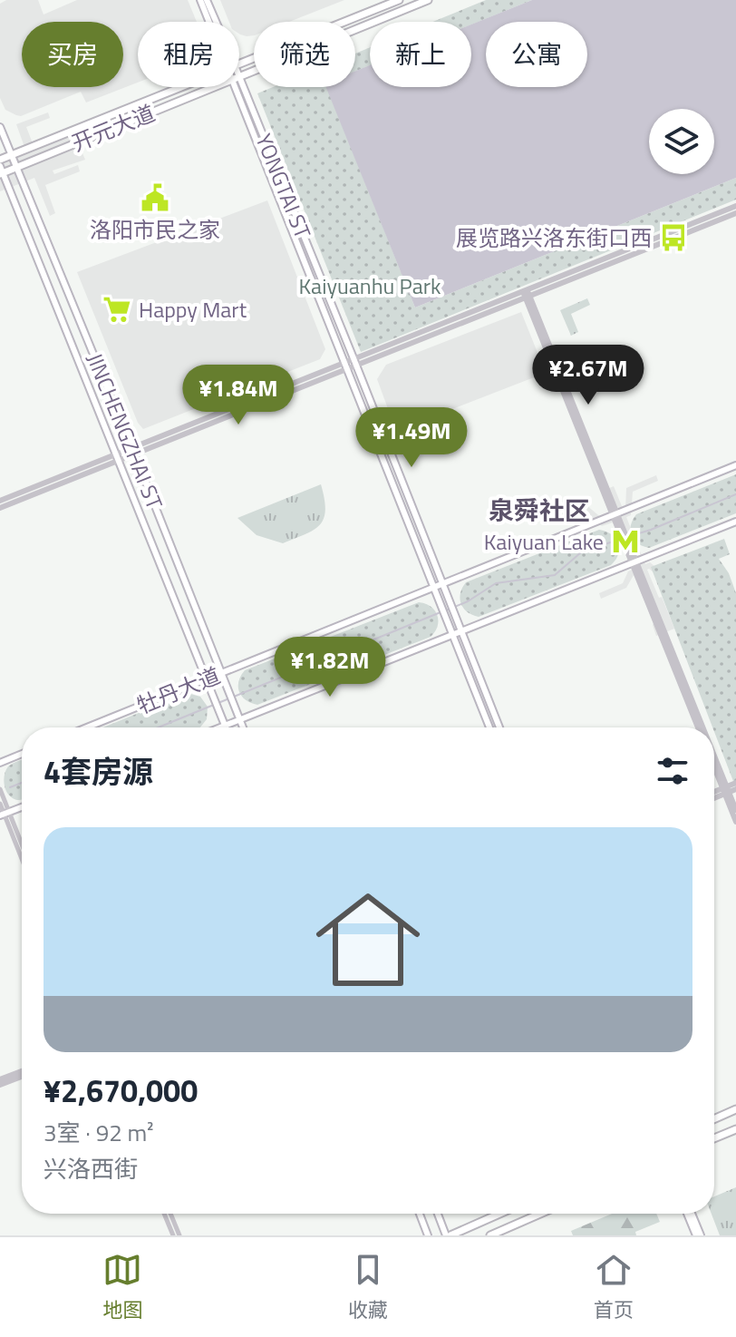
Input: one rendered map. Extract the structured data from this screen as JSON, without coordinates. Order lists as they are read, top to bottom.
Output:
{
  "streets": {
    "main road": [
      "开元大道",
      "YONGTAI ST",
      "JINCHENGZHAI ST",
      "牡丹大道"
    ]
  },
  "crossings": [
    ["开元大道", "YONGTAI ST"],
    ["开元大道", "JINCHENGZHAI ST"],
    ["YONGTAI ST", "牡丹大道"],
    ["JINCHENGZHAI ST", "牡丹大道"]
  ],
  "districts": ["泉舜社区"],
  "parks": ["Kaiyuanhu Park"],
  "places": {
    "public building": ["洛阳市民之家"],
    "bus stop": ["展览路兴洛东街口西"],
    "supermarket": ["Happy Mart"],
    "metro station": ["Kaiyuan Lake"]
  },
  "page": {
    "chip": [
      "买房",
      "租房",
      "筛选",
      "新上",
      "公寓"
    ],
    "price": [
      "¥2.67M",
      "¥1.84M",
      "¥1.49M",
      "¥1.82M"
    ],
    "heading": "4套房源",
    "list": [
      {
        "name": "¥2,670,000",
        "note": "3室 · 92 m² · 兴洛西街"
      }
    ],
    "tabs": ["地图", "收藏", "首页"]
  }
}
